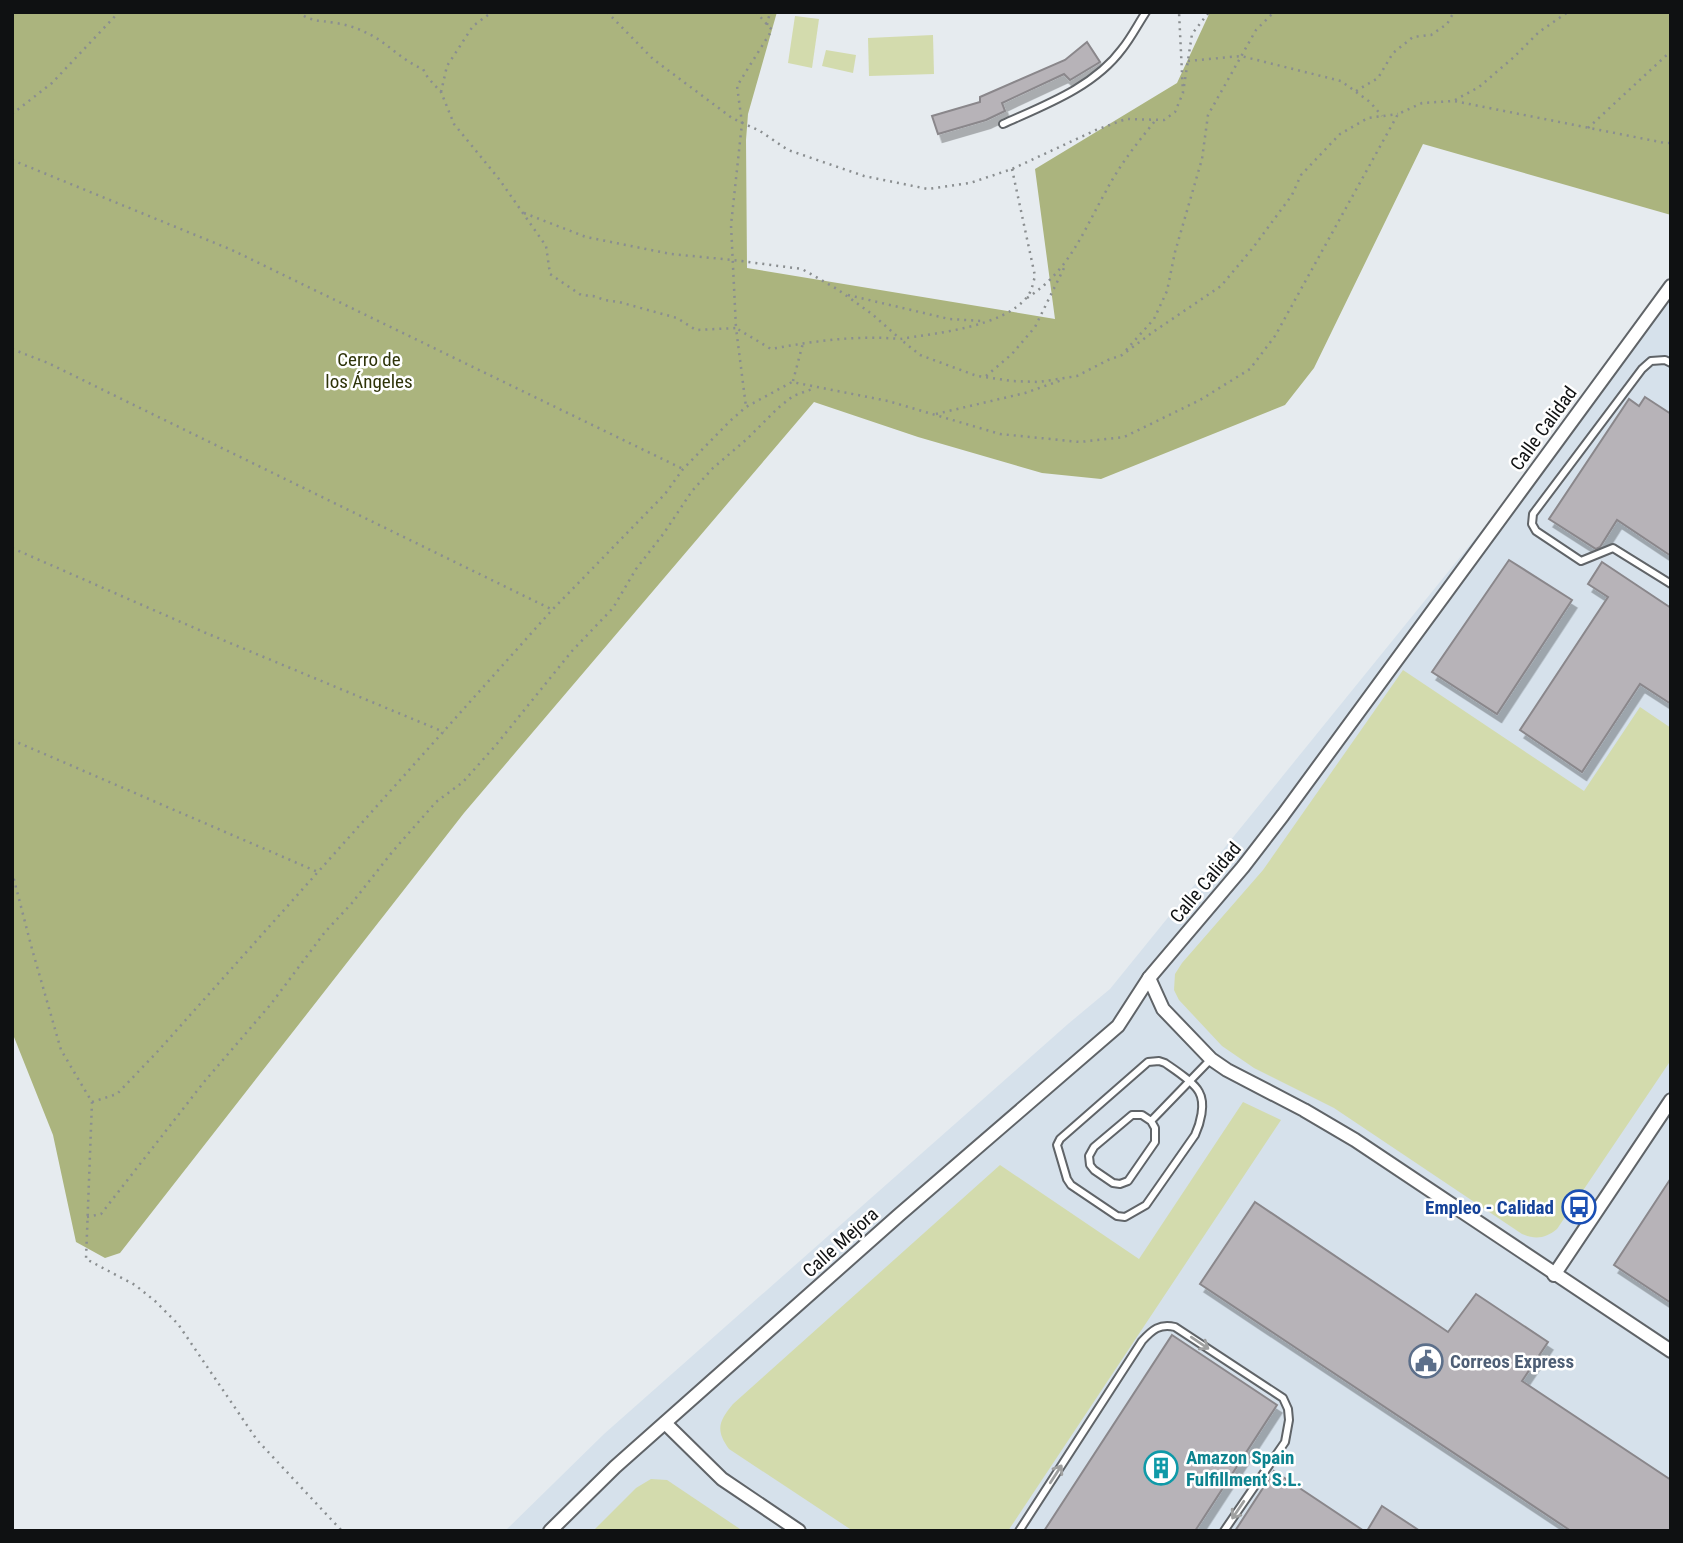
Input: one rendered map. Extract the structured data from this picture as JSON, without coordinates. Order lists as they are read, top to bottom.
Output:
{
  "streets": {
    "street": ["Calle Calidad", "Calle Mejora"]
  },
  "crossings": [
    ["Calle Calidad", "Calle Mejora"]
  ],
  "parks": ["Cerro de los Ángeles"],
  "places": {
    "bus stop": ["Empleo - Calidad"],
    "public building": ["Correos Express"],
    "building": ["Amazon Spain Fulfillment S.L."]
  }
}
